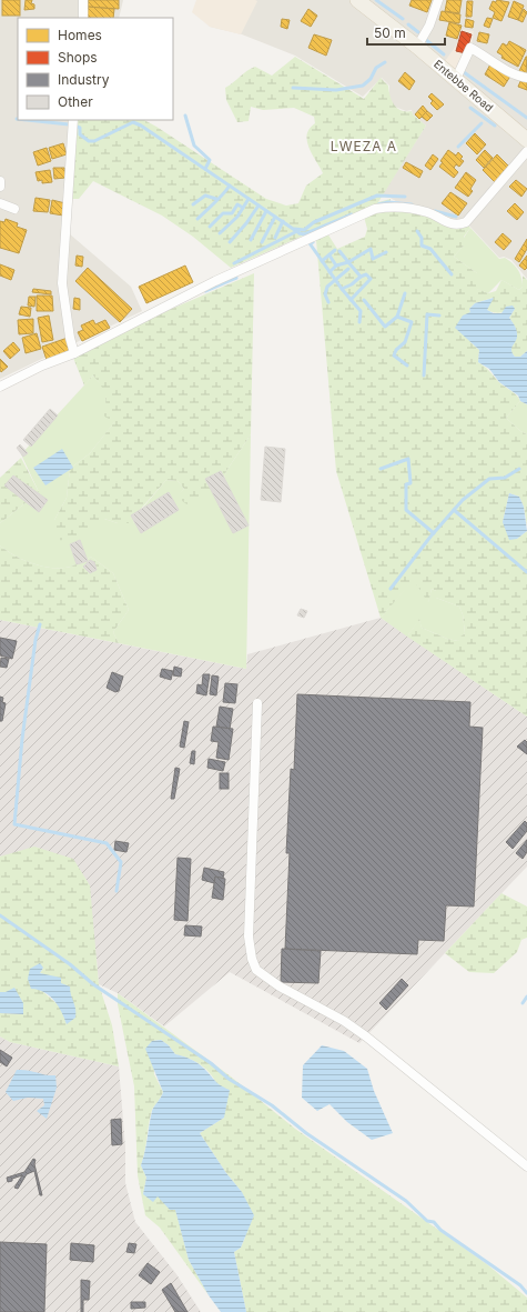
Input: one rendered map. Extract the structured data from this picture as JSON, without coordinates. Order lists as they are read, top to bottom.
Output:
{
  "streets": {
    "main road": ["Entebbe Road"]
  },
  "districts": ["LWEZA A"],
  "legend": [
    "Homes",
    "Shops",
    "Industry",
    "Other"
  ],
  "scale_bar": "50 m"
}
